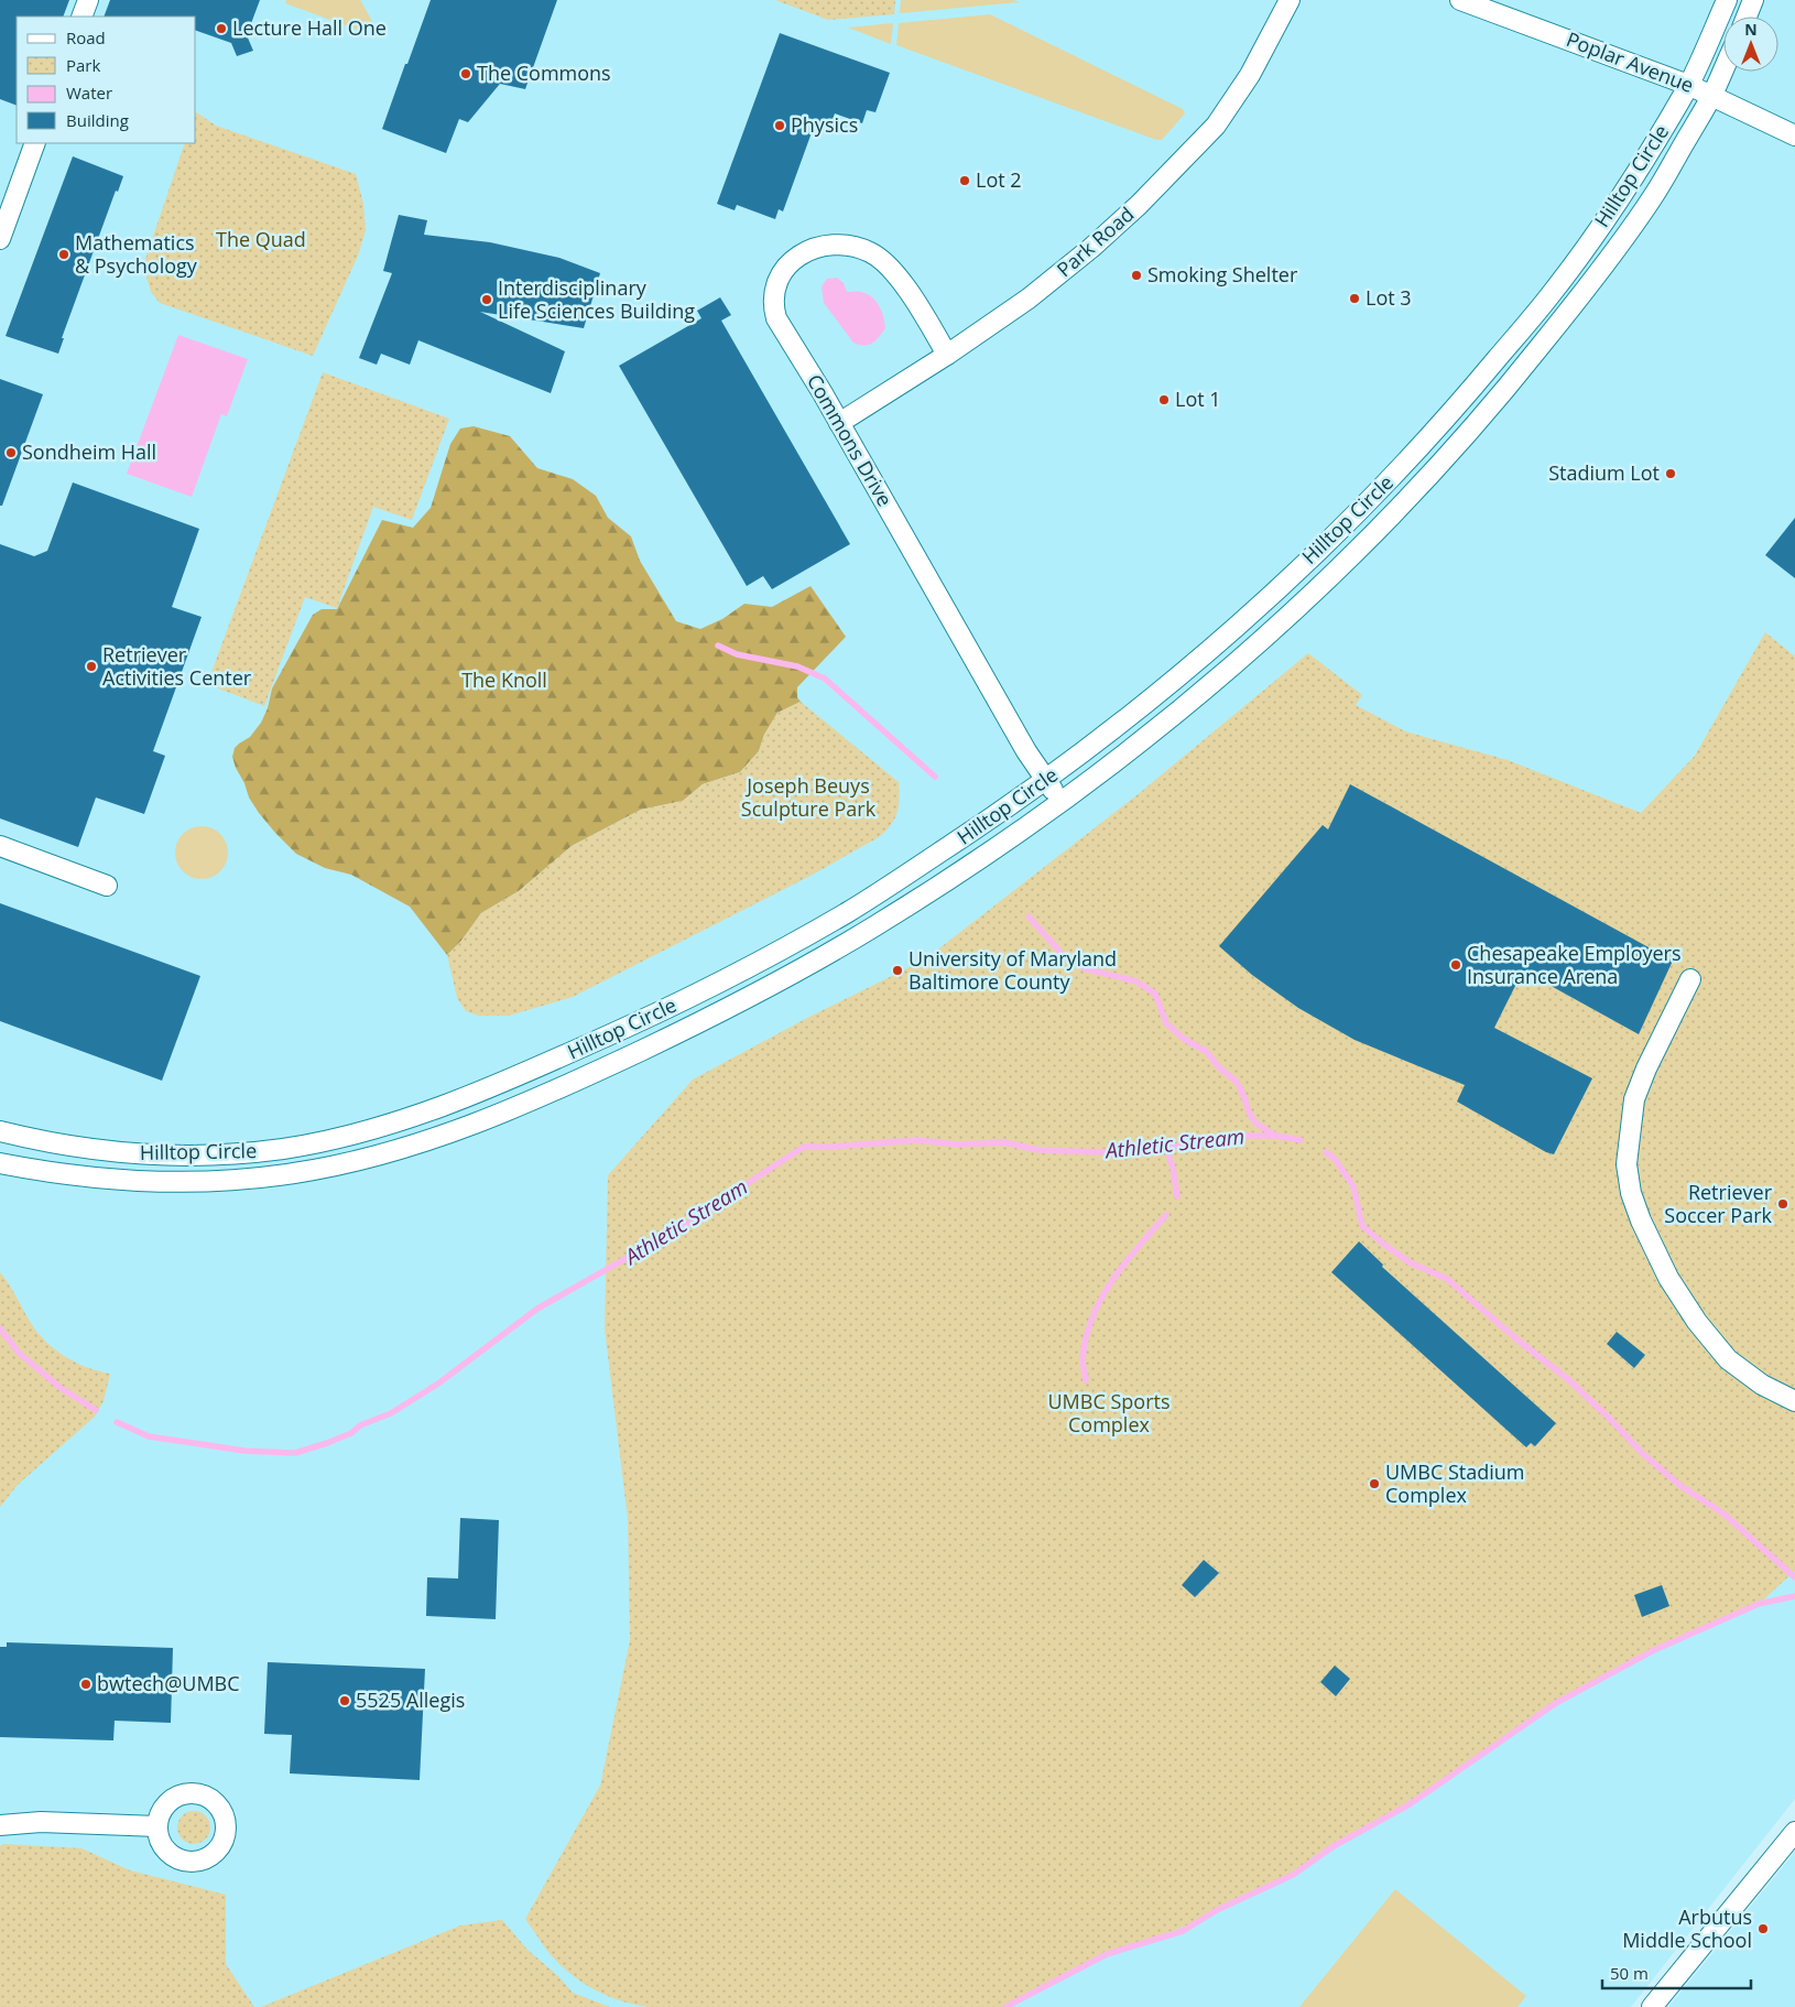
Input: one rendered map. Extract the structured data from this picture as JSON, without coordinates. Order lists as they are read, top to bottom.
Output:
{
  "streets": {
    "street": [
      "Poplar Avenue",
      "Hilltop Circle",
      "Park Road",
      "Commons Drive"
    ]
  },
  "crossings": [
    ["Poplar Avenue", "Hilltop Circle"],
    ["Hilltop Circle", "Commons Drive"],
    ["Park Road", "Commons Drive"]
  ],
  "water": ["Athletic Stream"],
  "parks": [
    "The Quad",
    "The Knoll",
    "Joseph Beuys Sculpture Park",
    "UMBC Sports Complex"
  ],
  "places": [
    "Lecture Hall One",
    "The Commons",
    "Physics",
    "Lot 2",
    "Mathematics & Psychology",
    "Smoking Shelter",
    "Lot 3",
    "Interdisciplinary Life Sciences Building",
    "Lot 1",
    "Sondheim Hall",
    "Stadium Lot",
    "Retriever Activities Center",
    "Chesapeake Employers Insurance Arena",
    "University of Maryland Baltimore County",
    "Retriever Soccer Park",
    "UMBC Stadium Complex",
    "bwtech@UMBC",
    "5525 Allegis",
    "Arbutus Middle School"
  ],
  "legend": [
    "Road",
    "Park",
    "Water",
    "Building"
  ],
  "scale_bar": "50 m",
  "north": "top"
}
